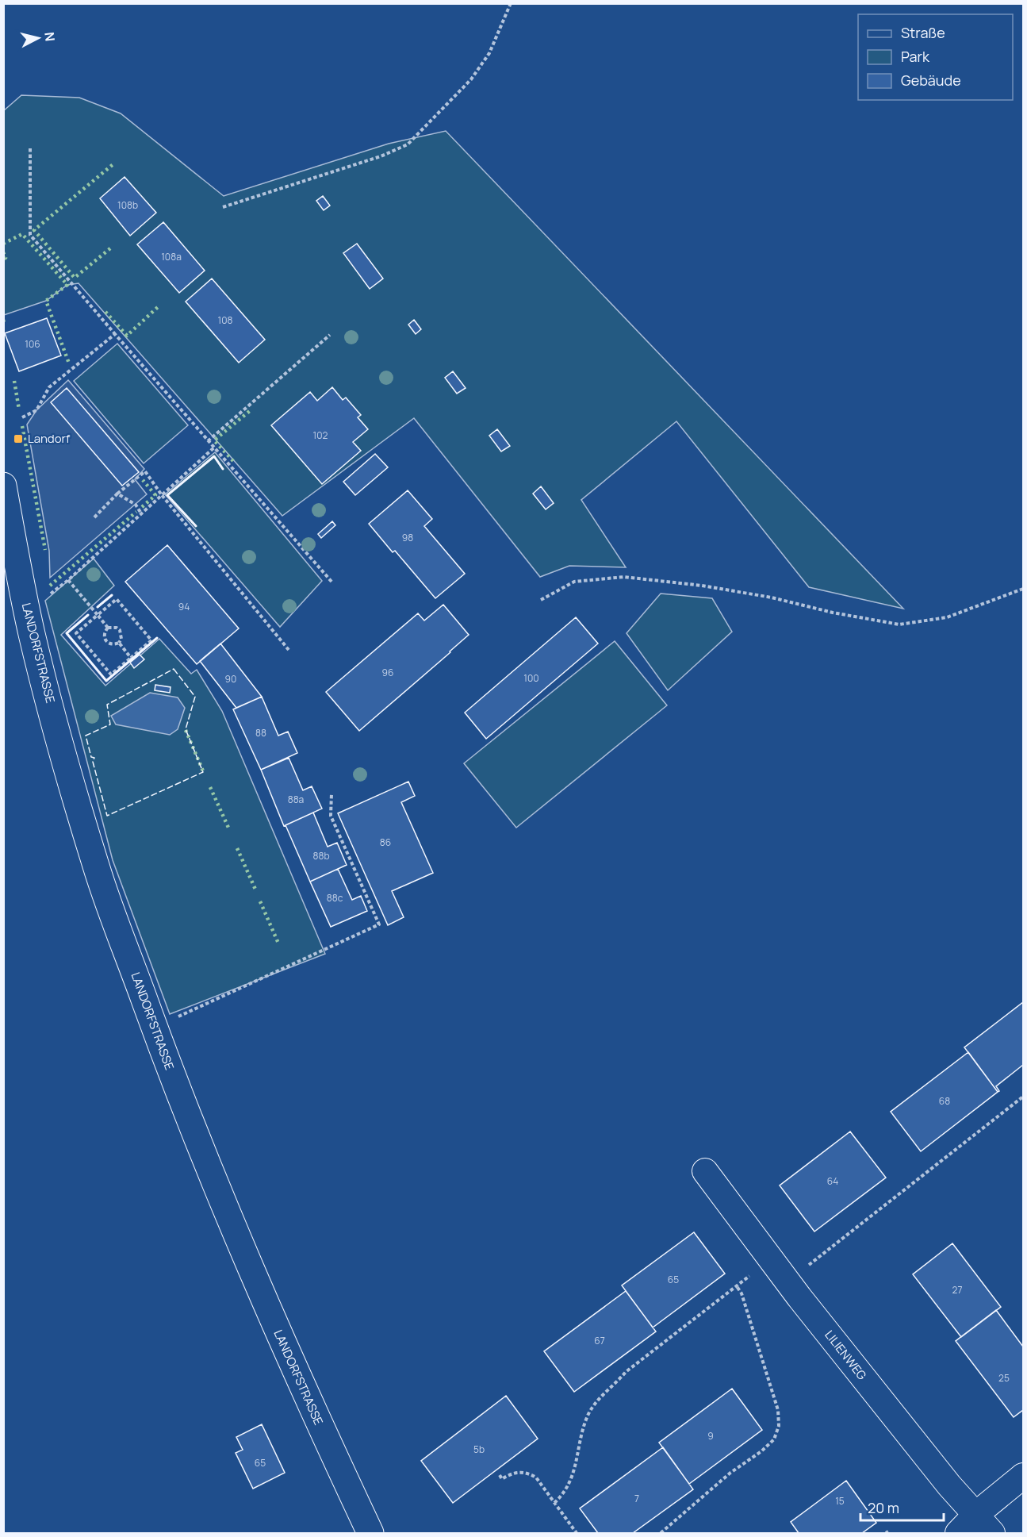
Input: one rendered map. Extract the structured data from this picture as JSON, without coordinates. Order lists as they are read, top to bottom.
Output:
{
  "streets": {
    "street": ["LANDORFSTRASSE", "LILIENWEG"]
  },
  "places": {
    "transit": ["Landorf"]
  },
  "house_numbers": [
    "108b",
    "108a",
    "108",
    "106",
    "102",
    "98",
    "94",
    "96",
    "100",
    "90",
    "88",
    "88a",
    "86",
    "88b",
    "88c",
    "68",
    "64",
    "65",
    "27",
    "67",
    "25",
    "9",
    "5b",
    "65",
    "7",
    "15"
  ],
  "legend": ["Straße", "Park", "Gebäude"],
  "scale_bar": "20 m",
  "north": "right"
}
